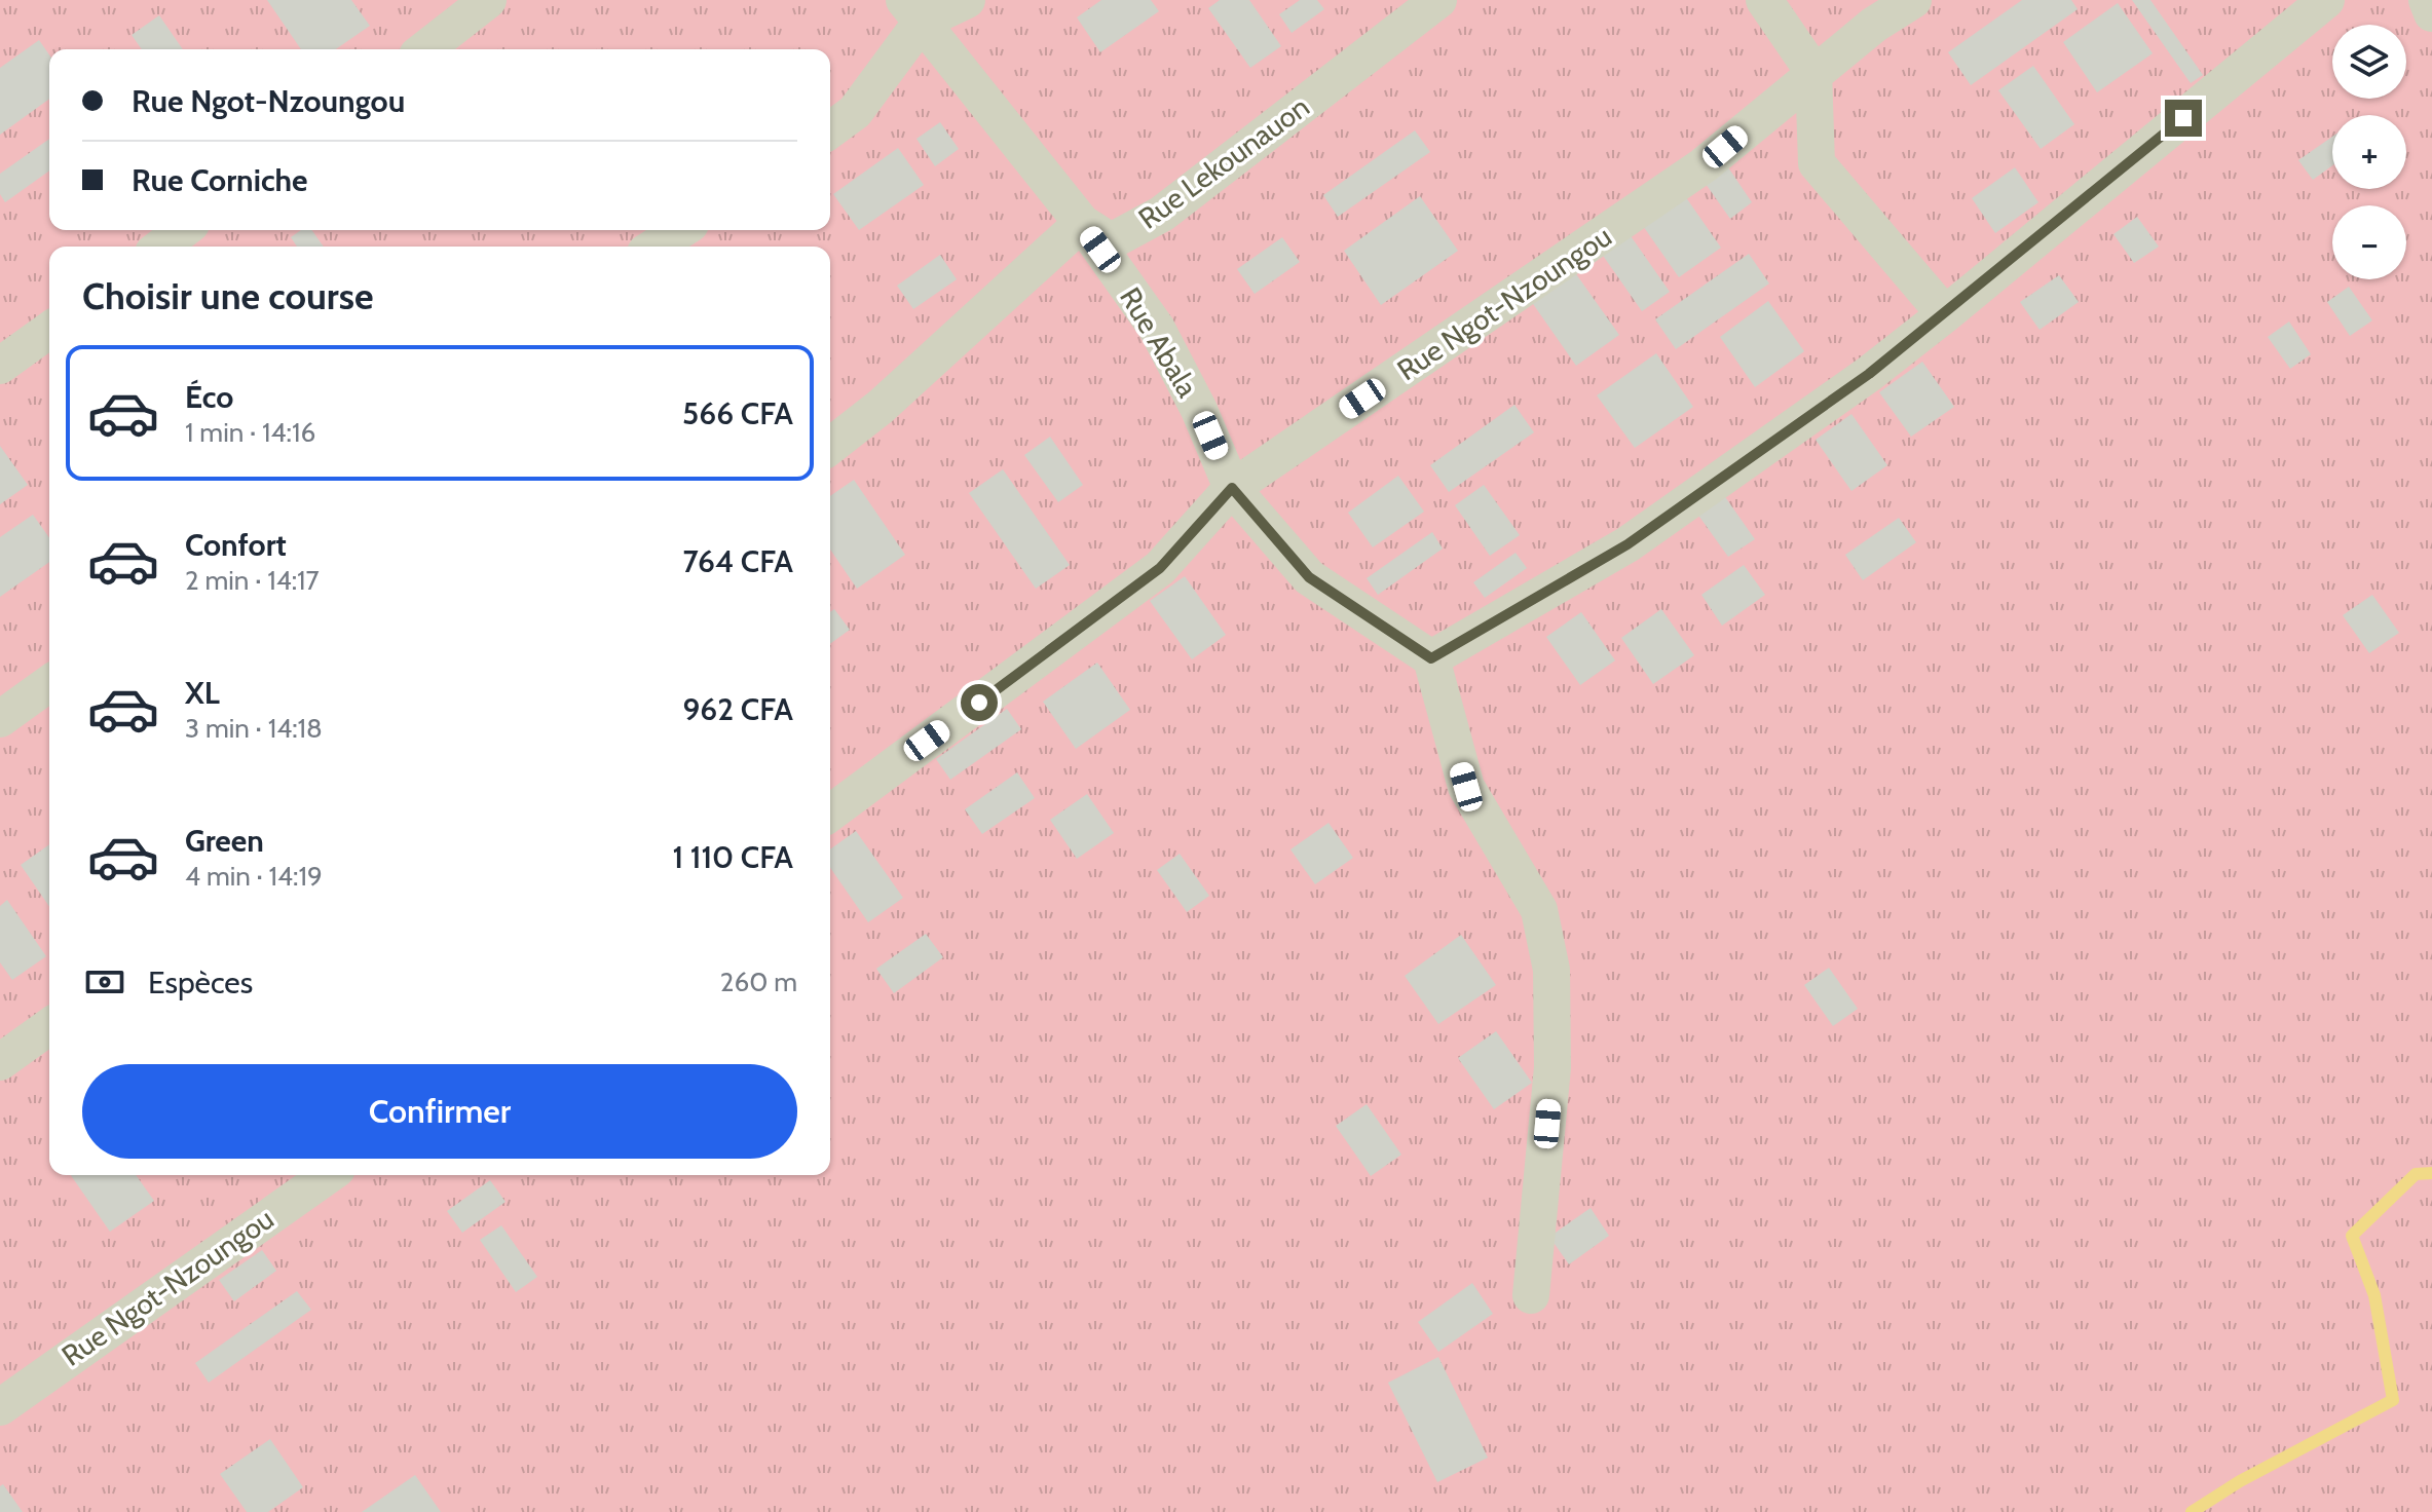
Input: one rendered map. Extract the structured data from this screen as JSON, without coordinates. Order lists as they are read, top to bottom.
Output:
{
  "streets": {
    "street": ["Rue Lekounauon", "Rue Ngot-Nzoungou", "Rue Abala"]
  },
  "crossings": [
    ["Rue Lekounauon", "Rue Abala"],
    ["Rue Ngot-Nzoungou", "Rue Abala"]
  ],
  "page": {
    "map_buttons": ["+", "−"],
    "banner": ["Rue Ngot-Nzoungou", "Rue Corniche"],
    "heading": "Choisir une course",
    "list": [
      {
        "name": "Éco",
        "note": "1 min · 14:16",
        "value": "566 CFA"
      },
      {
        "name": "Confort",
        "note": "2 min · 14:17",
        "value": "764 CFA"
      },
      {
        "name": "XL",
        "note": "3 min · 14:18",
        "value": "962 CFA"
      },
      {
        "name": "Green",
        "note": "4 min · 14:19",
        "value": "1 110 CFA"
      }
    ],
    "pay": ["Espèces", "260 m"],
    "buttons": "Confirmer"
  }
}
